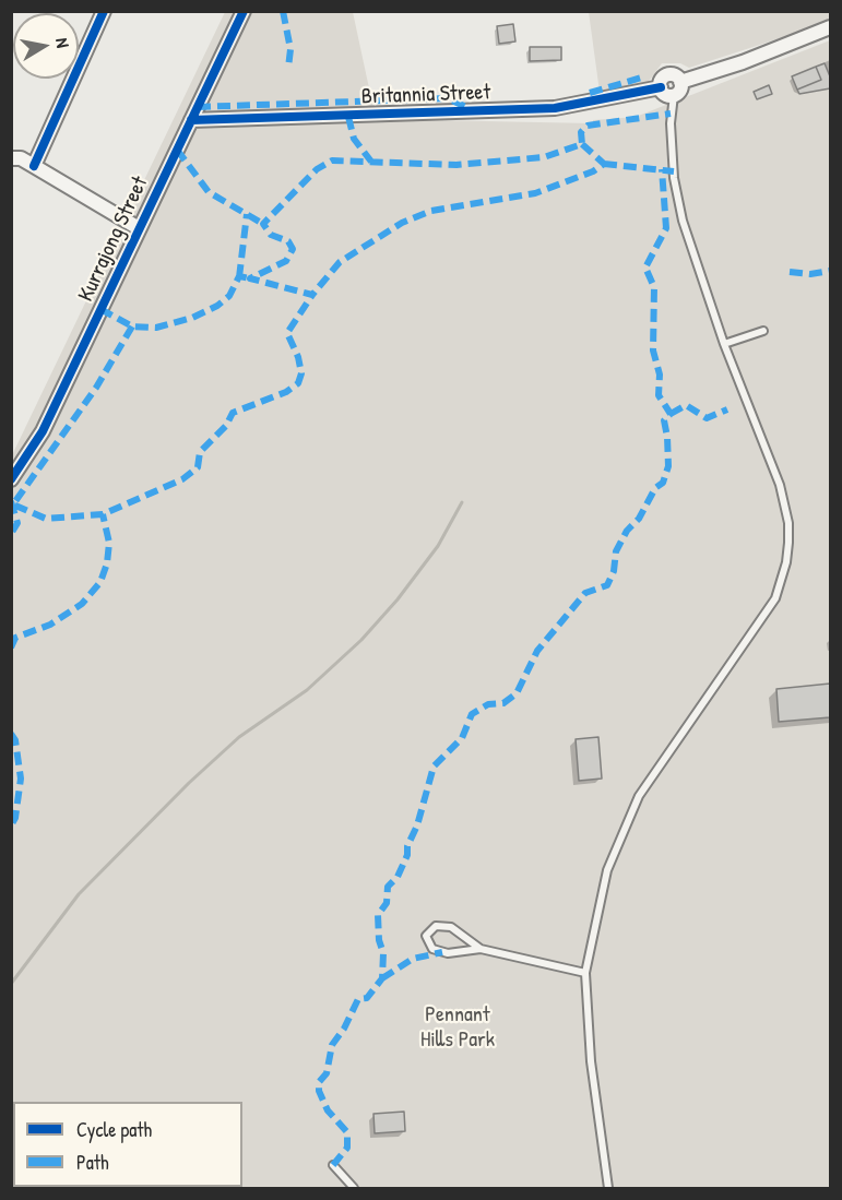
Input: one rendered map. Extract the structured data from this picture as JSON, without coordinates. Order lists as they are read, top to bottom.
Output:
{
  "streets": {
    "street": ["Britannia Street", "Kurrajong Street"]
  },
  "crossings": [
    ["Britannia Street", "Kurrajong Street"]
  ],
  "parks": ["Pennant Hills Park"],
  "legend": ["Cycle path", "Path"],
  "north": "right"
}
